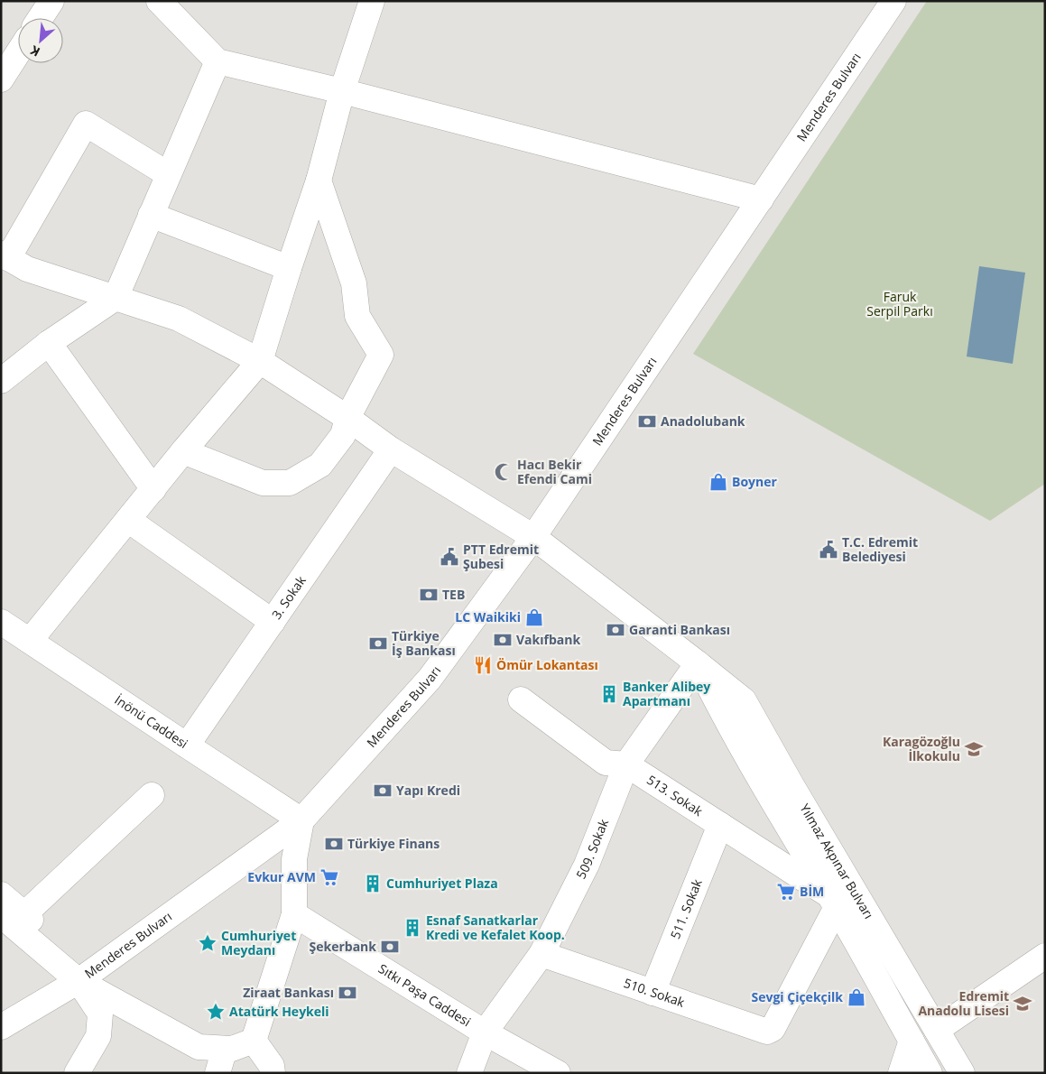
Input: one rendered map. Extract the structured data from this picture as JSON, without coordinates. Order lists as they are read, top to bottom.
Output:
{
  "streets": {
    "street": [
      "Menderes Bulvarı",
      "3. Sokak",
      "İnönü Caddesi",
      "513. Sokak",
      "509. Sokak",
      "Yılmaz Akpınar Bulvarı",
      "511. Sokak",
      "510. Sokak",
      "Sıtkı Paşa Caddesi"
    ]
  },
  "crossings": [
    ["Menderes Bulvarı", "İnönü Caddesi"],
    ["Menderes Bulvarı", "Yılmaz Akpınar Bulvarı"],
    ["3. Sokak", "İnönü Caddesi"],
    ["3. Sokak", "Yılmaz Akpınar Bulvarı"],
    ["513. Sokak", "509. Sokak"],
    ["513. Sokak", "Yılmaz Akpınar Bulvarı"],
    ["513. Sokak", "511. Sokak"],
    ["513. Sokak", "510. Sokak"],
    ["509. Sokak", "Yılmaz Akpınar Bulvarı"],
    ["509. Sokak", "510. Sokak"],
    ["509. Sokak", "Sıtkı Paşa Caddesi"],
    ["Yılmaz Akpınar Bulvarı", "510. Sokak"],
    ["511. Sokak", "510. Sokak"]
  ],
  "parks": ["Faruk Serpil Parkı"],
  "places": {
    "bank": [
      "Anadolubank",
      "TEB",
      "Garanti Bankası",
      "Vakıfbank",
      "Türkiye İş Bankası",
      "Yapı Kredi",
      "Türkiye Finans",
      "Şekerbank",
      "Ziraat Bankası"
    ],
    "mosque": ["Hacı Bekir Efendi Cami"],
    "shop": ["Boyner", "LC Waikiki", "Sevgi Çiçekçilk"],
    "public building": ["T.C. Edremit Belediyesi", "PTT Edremit Şubesi"],
    "restaurant": ["Ömür Lokantası"],
    "building": ["Banker Alibey Apartmanı", "Cumhuriyet Plaza", "Esnaf Sanatkarlar Kredi ve Kefalet Koop."],
    "school or university": ["Karagözoğlu İlkokulu", "Edremit Anadolu Lisesi"],
    "supermarket": ["Evkur AVM", "BİM"],
    "place": ["Cumhuriyet Meydanı", "Atatürk Heykeli"]
  },
  "north": "bottom left"
}
